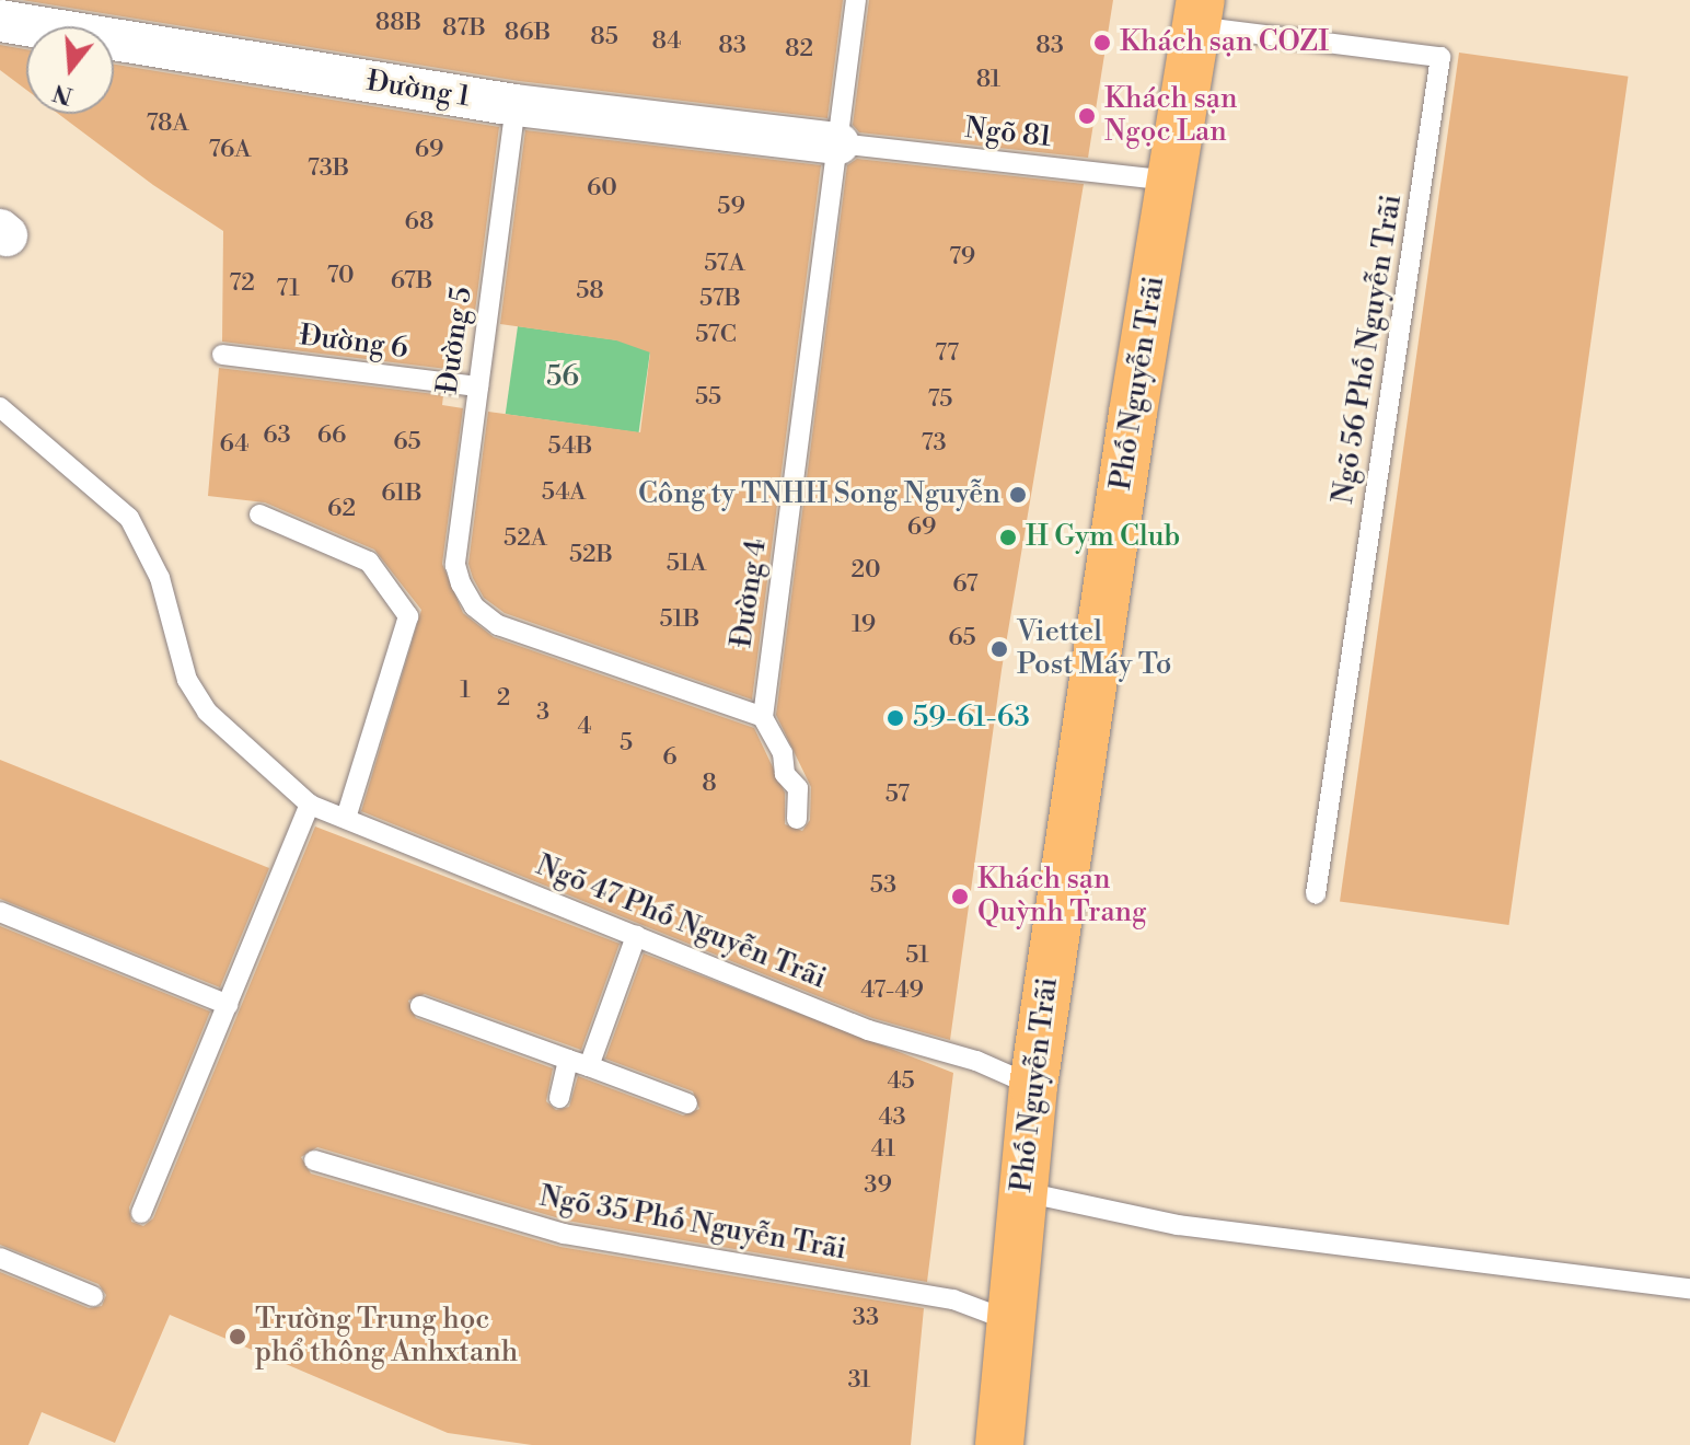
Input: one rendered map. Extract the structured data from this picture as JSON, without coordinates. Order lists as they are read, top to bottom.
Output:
{
  "streets": {
    "main road": ["Phố Nguyễn Trãi"],
    "street": ["Đường 1"],
    "lane": [
      "Ngõ 81",
      "Đường 5",
      "Đường 6",
      "Ngõ 56 Phố Nguyễn Trãi",
      "Đường 4",
      "Ngõ 47 Phố Nguyễn Trãi",
      "Ngõ 35 Phố Nguyễn Trãi"
    ]
  },
  "crossings": [
    ["Đường 1", "Ngõ 81"],
    ["Đường 1", "Đường 5"],
    ["Đường 1", "Đường 4"],
    ["Ngõ 81", "Phố Nguyễn Trãi"],
    ["Ngõ 81", "Đường 4"],
    ["Đường 5", "Đường 6"],
    ["Đường 5", "Đường 4"],
    ["Ngõ 56 Phố Nguyễn Trãi", "Phố Nguyễn Trãi"],
    ["Phố Nguyễn Trãi", "Ngõ 47 Phố Nguyễn Trãi"],
    ["Phố Nguyễn Trãi", "Ngõ 35 Phố Nguyễn Trãi"]
  ],
  "parks": ["56"],
  "places": [
    "Khách sạn COZI",
    "Khách sạn Ngọc Lan",
    "Công ty TNHH Song Nguyễn",
    "H Gym Club",
    "Viettel Post Máy Tơ",
    "59-61-63",
    "Khách sạn Quỳnh Trang",
    "Trường Trung học phổ thông Anhxtanh"
  ],
  "house_numbers": [
    "88B",
    "87B",
    "86B",
    "85",
    "84",
    "83",
    "83",
    "82",
    "81",
    "78A",
    "76A",
    "69",
    "73B",
    "60",
    "59",
    "68",
    "79",
    "57A",
    "70",
    "67B",
    "72",
    "71",
    "58",
    "57B",
    "57C",
    "77",
    "55",
    "75",
    "63",
    "66",
    "65",
    "73",
    "64",
    "54B",
    "54A",
    "61B",
    "62",
    "69",
    "52A",
    "52B",
    "51A",
    "20",
    "67",
    "51B",
    "19",
    "65",
    "1",
    "2",
    "3",
    "4",
    "5",
    "6",
    "8",
    "57",
    "53",
    "51",
    "47-49",
    "45",
    "43",
    "41",
    "39",
    "33",
    "31"
  ],
  "north": "bottom"
}
